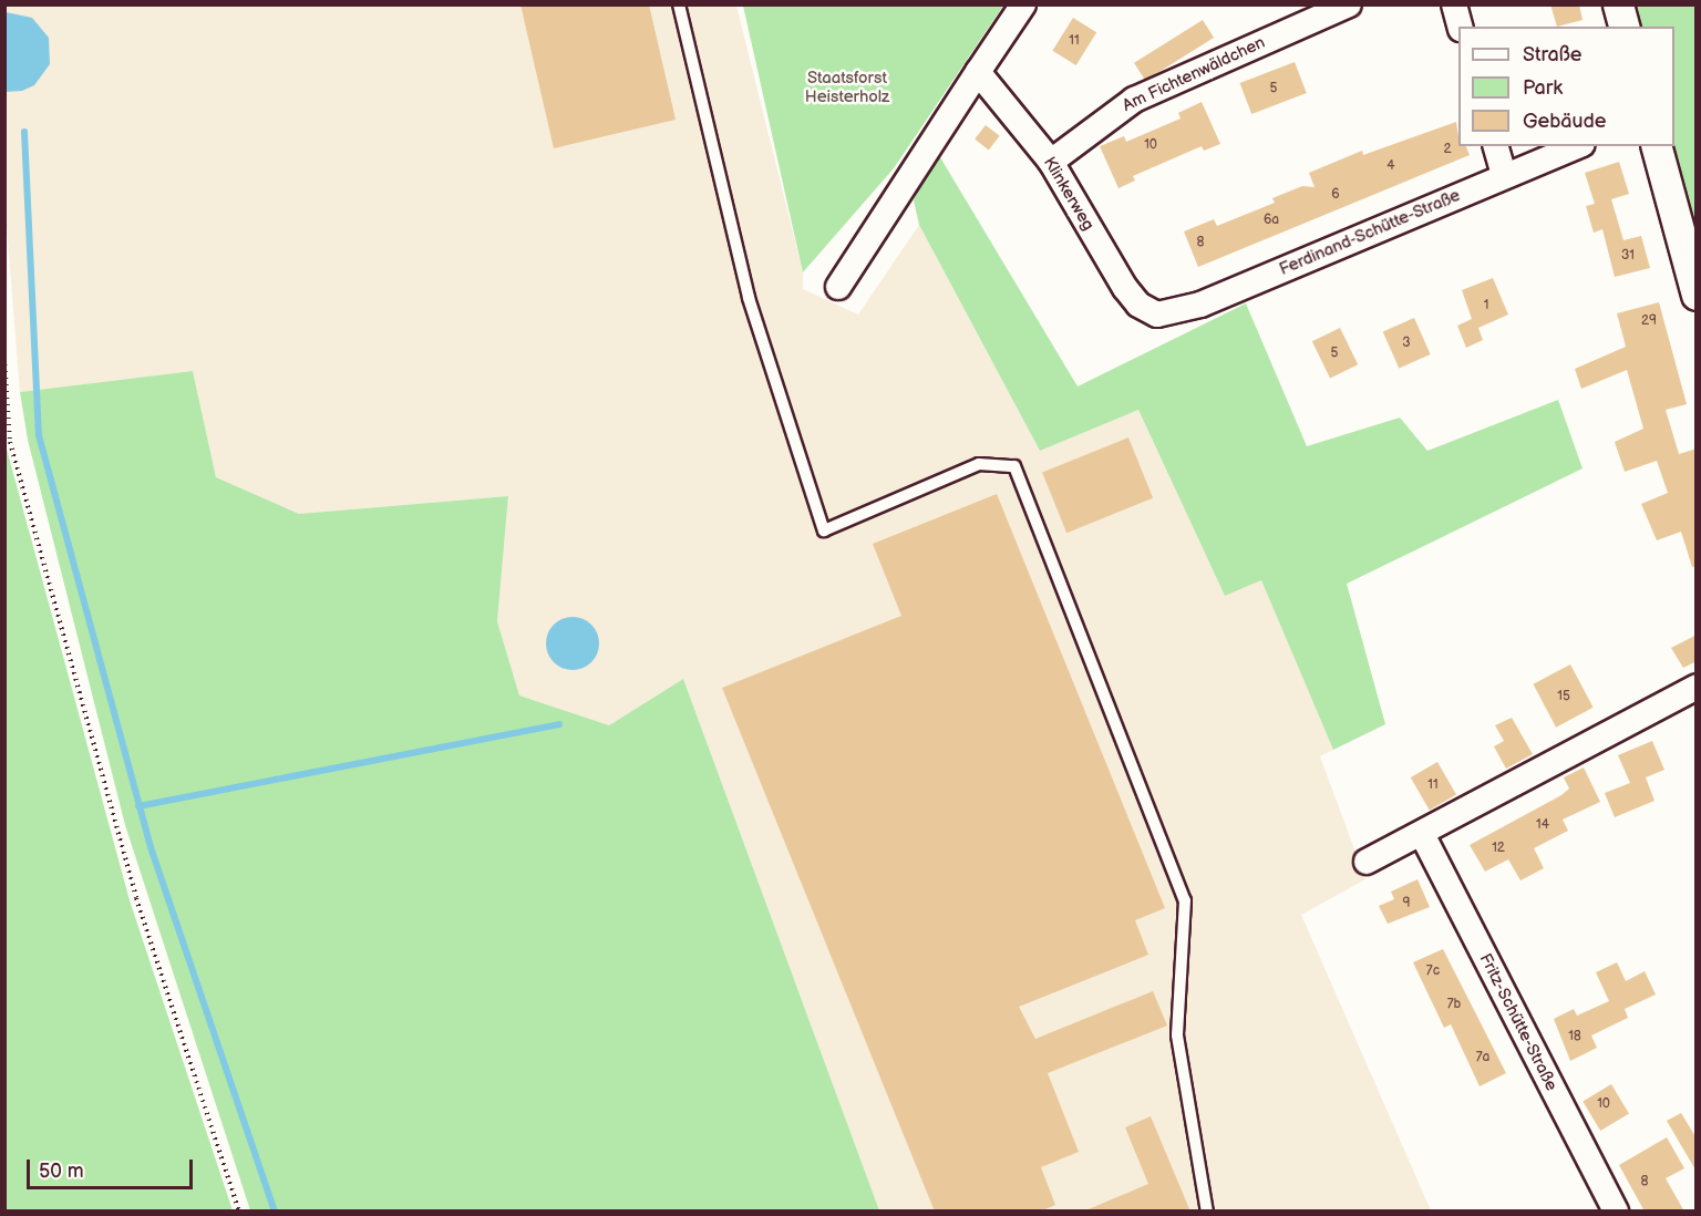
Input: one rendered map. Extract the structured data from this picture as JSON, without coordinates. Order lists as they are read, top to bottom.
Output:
{
  "streets": {
    "street": [
      "Am Fichtenwäldchen",
      "Klinkerweg",
      "Ferdinand-Schütte-Straße",
      "Fritz-Schütte-Straße"
    ]
  },
  "crossings": [
    ["Am Fichtenwäldchen", "Klinkerweg"],
    ["Klinkerweg", "Ferdinand-Schütte-Straße"]
  ],
  "parks": ["Staatsforst Heisterholz"],
  "house_numbers": [
    "11",
    "5",
    "10",
    "2",
    "4",
    "6",
    "6a",
    "8",
    "31",
    "1",
    "29",
    "3",
    "5",
    "15",
    "11",
    "14",
    "12",
    "9",
    "7c",
    "7b",
    "18",
    "7a",
    "10",
    "8"
  ],
  "legend": ["Straße", "Park", "Gebäude"],
  "scale_bar": "50 m"
}
